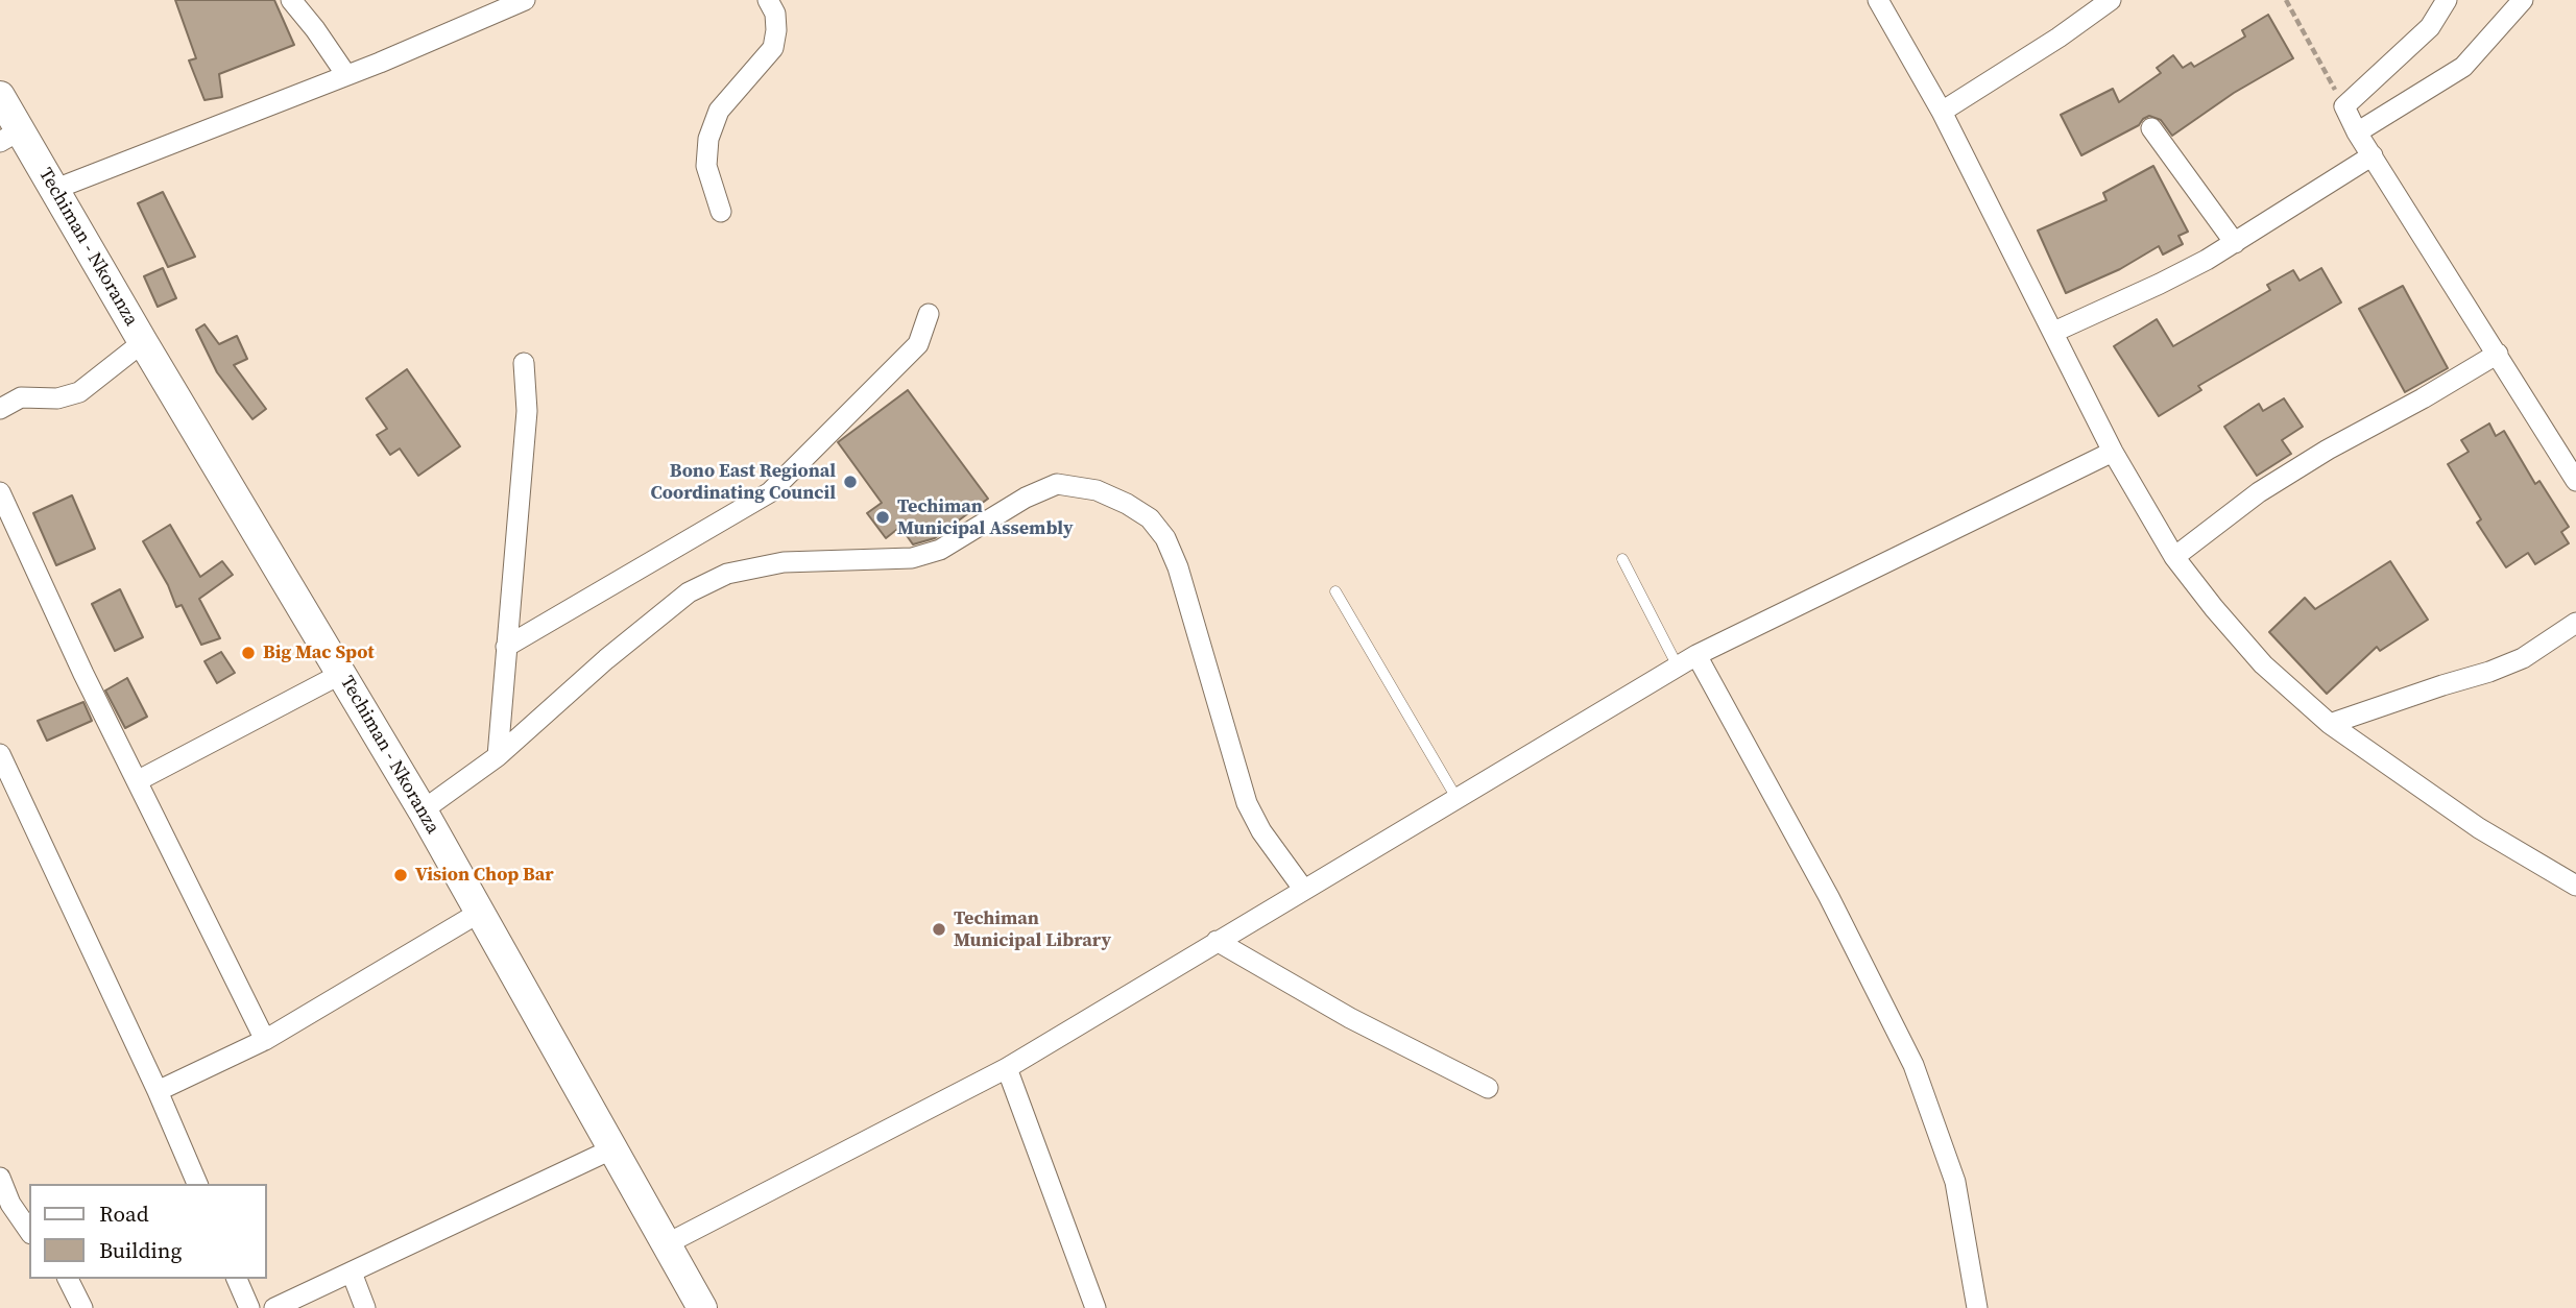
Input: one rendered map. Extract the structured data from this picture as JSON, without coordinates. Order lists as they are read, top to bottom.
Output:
{
  "streets": {
    "main road": ["Techiman - Nkoranza"]
  },
  "places": [
    "Bono East Regional Coordinating Council",
    "Techiman Municipal Assembly",
    "Big Mac Spot",
    "Vision Chop Bar",
    "Techiman Municipal Library"
  ],
  "legend": ["Road", "Building"]
}
